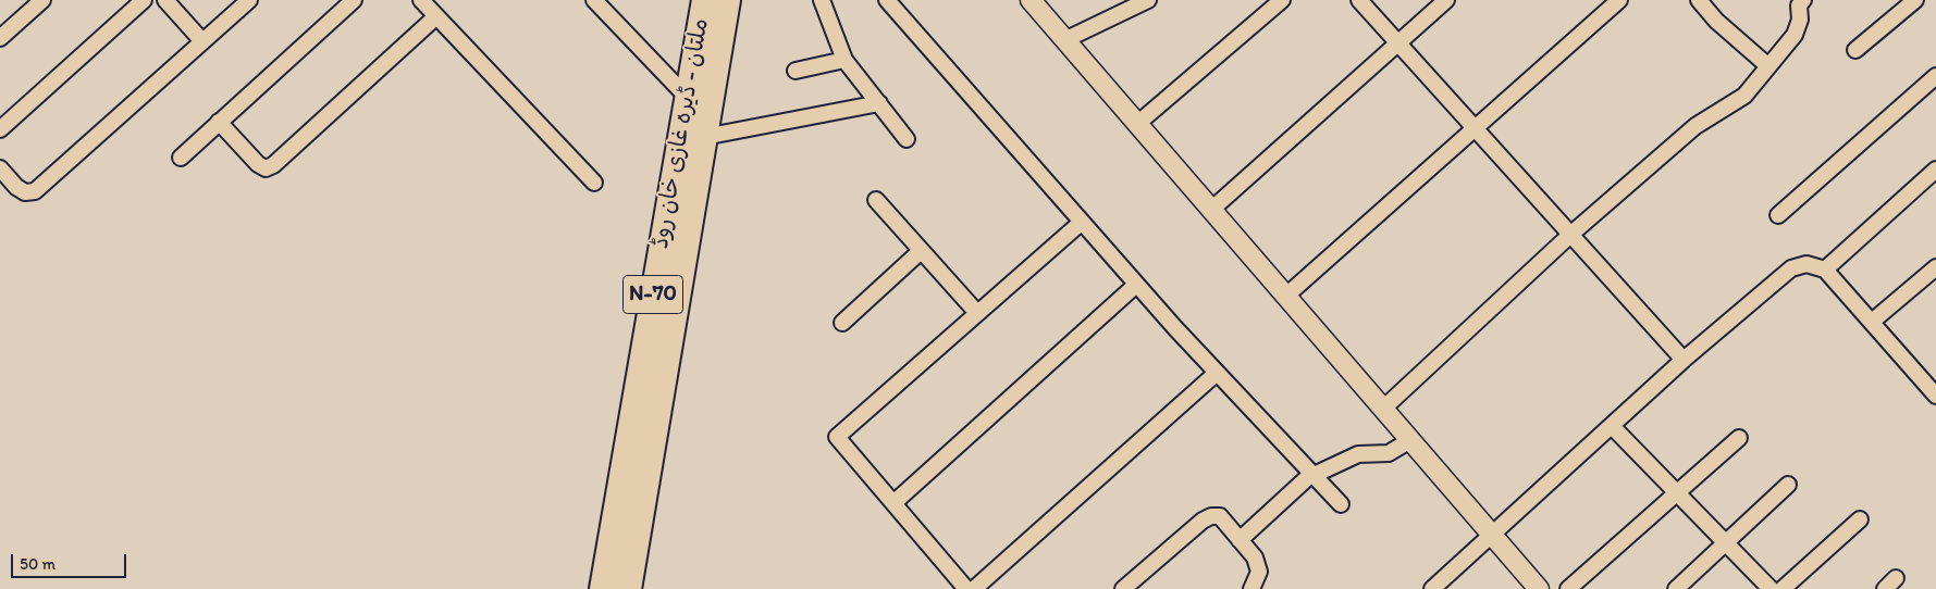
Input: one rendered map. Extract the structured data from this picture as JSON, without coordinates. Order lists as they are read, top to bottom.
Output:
{
  "streets": {
    "highway": ["ملتان - ڈیرہ غازی خان روڈ", "N-70"]
  },
  "scale_bar": "50 m"
}
